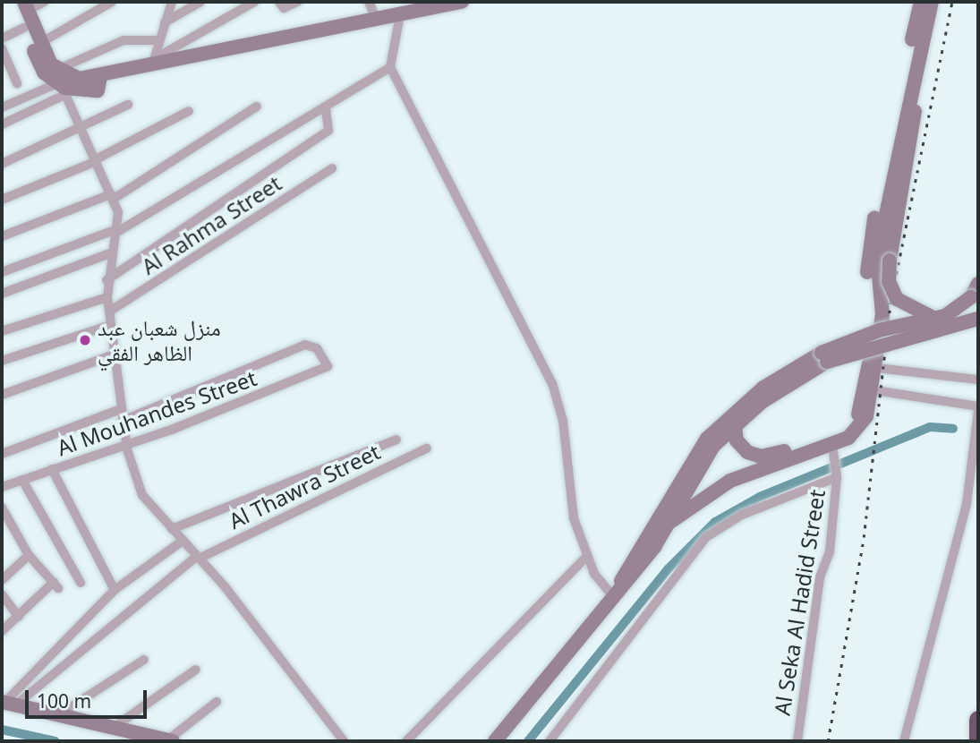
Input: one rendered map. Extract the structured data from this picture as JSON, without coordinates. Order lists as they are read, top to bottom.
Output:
{
  "streets": {
    "street": [
      "Al Rahma Street",
      "Al Mouhandes Street",
      "Al Thawra Street",
      "Al Seka Al Hadid Street"
    ]
  },
  "places": ["منزل شعبان عبد الظاهر الفقي"],
  "scale_bar": "100 m"
}
